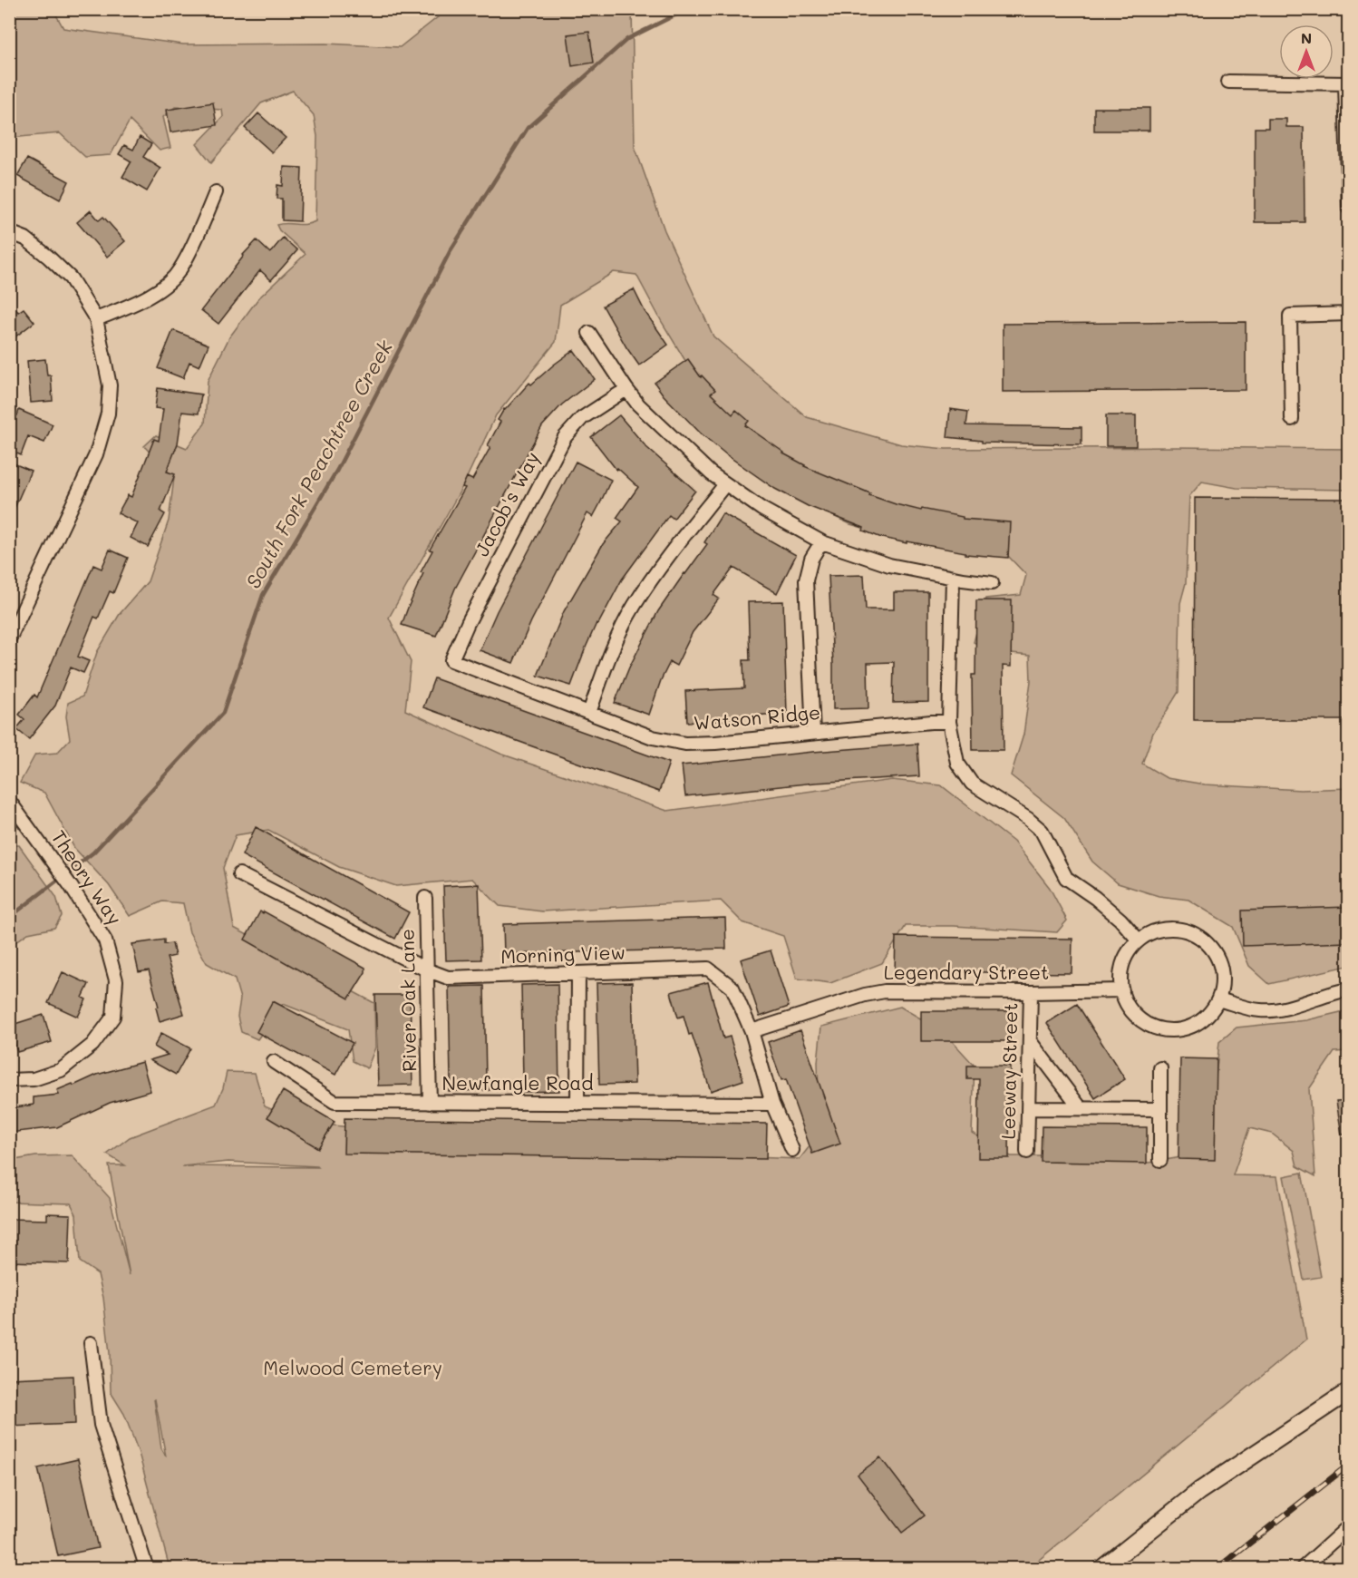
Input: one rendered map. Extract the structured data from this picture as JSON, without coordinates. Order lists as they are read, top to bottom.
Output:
{
  "streets": {
    "street": [
      "Jacob's Way",
      "Watson Ridge",
      "Theory Way",
      "Morning View",
      "Legendary Street",
      "River Oak Lane",
      "Leeway Street",
      "Newfangle Road"
    ]
  },
  "crossings": [
    ["Jacob's Way", "Watson Ridge"],
    ["Morning View", "Legendary Street"],
    ["Morning View", "River Oak Lane"],
    ["Morning View", "Newfangle Road"],
    ["Legendary Street", "Leeway Street"],
    ["River Oak Lane", "Newfangle Road"]
  ],
  "water": ["South Fork Peachtree Creek"],
  "parks": ["Melwood Cemetery"],
  "north": "top"
}
